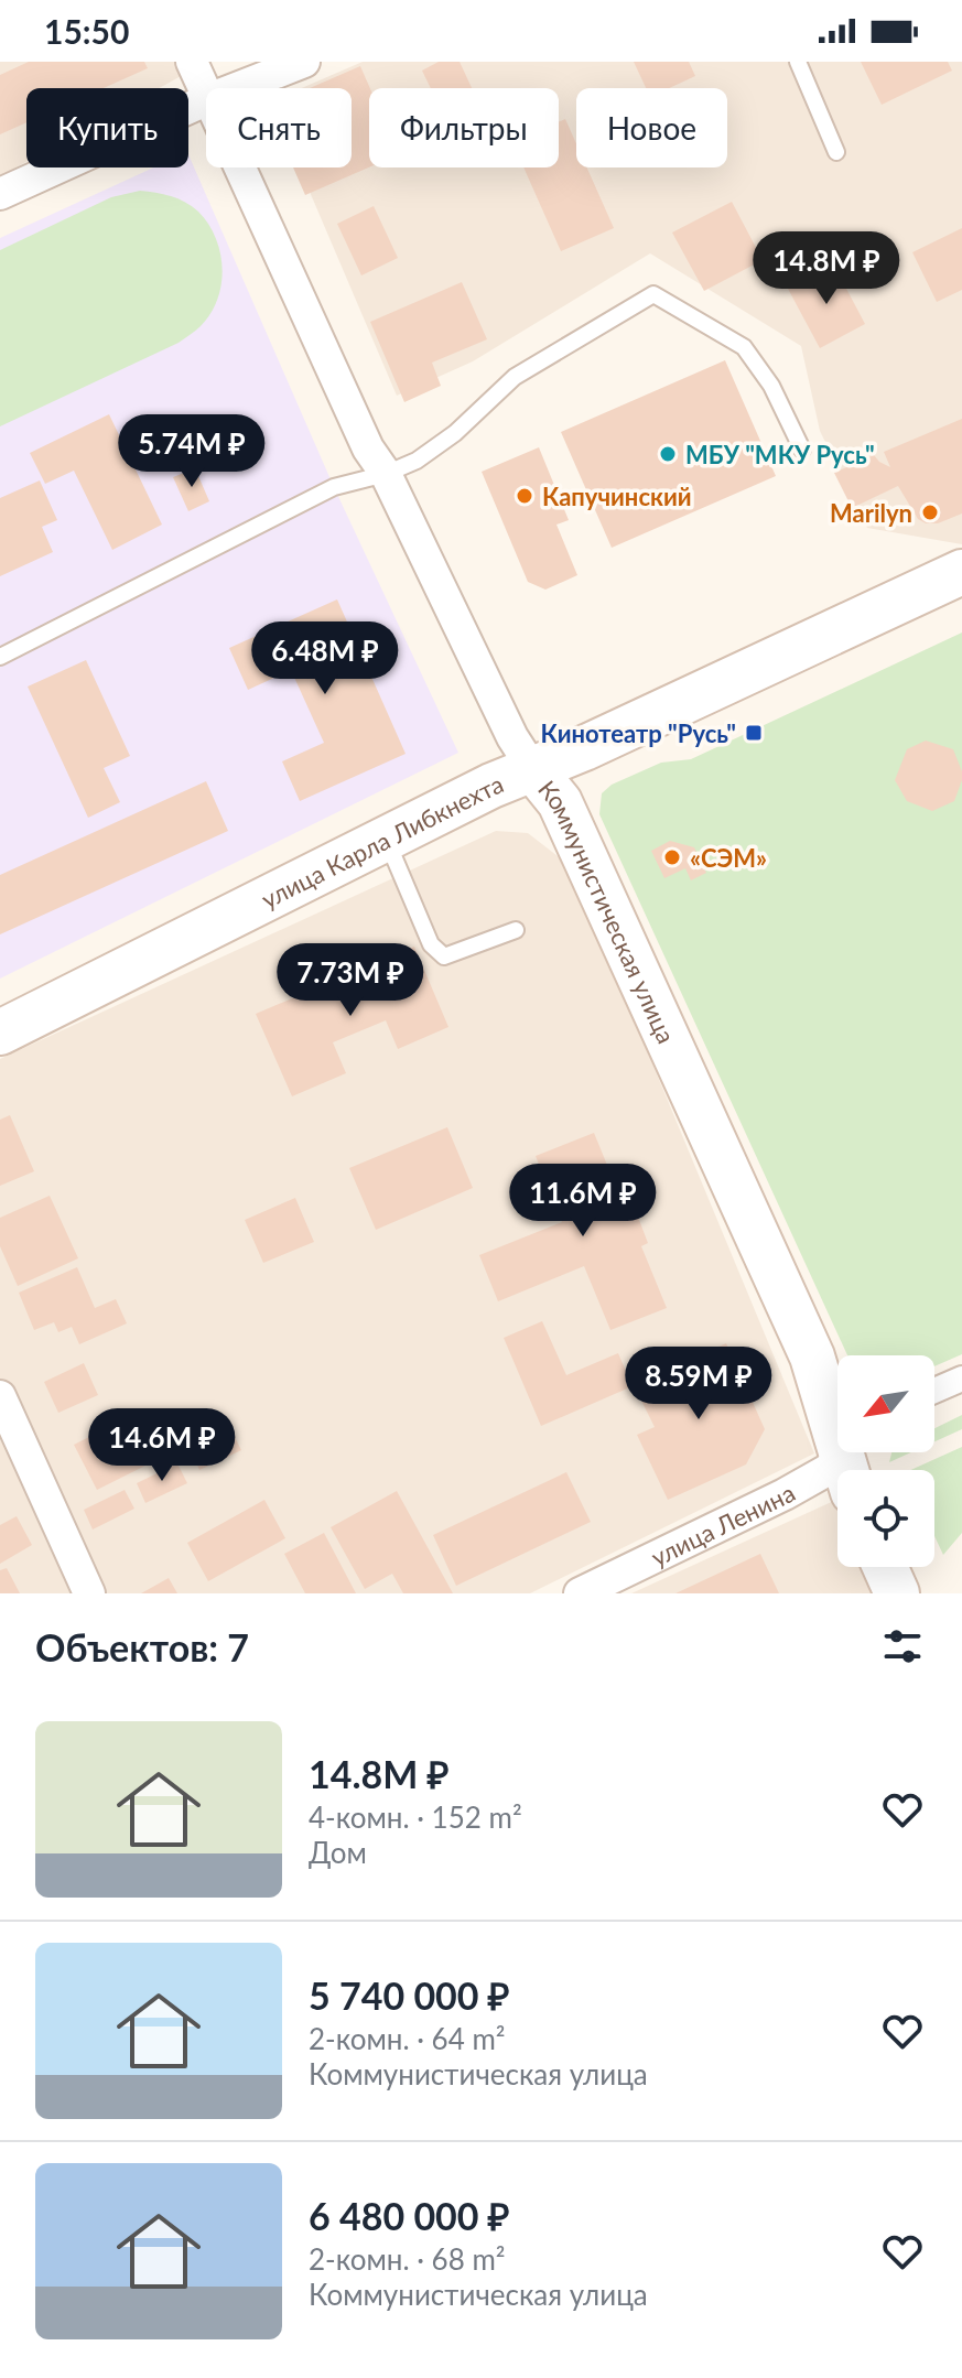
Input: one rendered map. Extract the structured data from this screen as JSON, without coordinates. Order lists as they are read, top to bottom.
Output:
{
  "streets": {
    "main road": ["улица Карла Либкнехта", "Коммунистическая улица"],
    "street": ["улица Ленина"]
  },
  "crossings": [
    ["улица Карла Либкнехта", "Коммунистическая улица"],
    ["Коммунистическая улица", "улица Ленина"]
  ],
  "places": {
    "other": [
      "МБУ \"МКУ Русь\"",
      "Капучинский",
      "Marilyn",
      "«СЭМ»"
    ],
    "transit": ["Кинотеатр \"Русь\""]
  },
  "north": "bottom left",
  "page": {
    "status": "15:50",
    "chip": [
      "Купить",
      "Снять",
      "Фильтры",
      "Новое"
    ],
    "price": [
      "14.8M ₽",
      "5.74M ₽",
      "6.48M ₽",
      "7.73M ₽",
      "11.6M ₽",
      "8.59M ₽",
      "14.6M ₽"
    ],
    "heading": "Объектов: 7",
    "list": [
      {
        "name": "14.8M ₽",
        "note": "4-комн. · 152 m² · Дом"
      },
      {
        "name": "5 740 000 ₽",
        "note": "2-комн. · 64 m² · Коммунистическая улица"
      },
      {
        "name": "6 480 000 ₽",
        "note": "2-комн. · 68 m² · Коммунистическая улица"
      }
    ]
  }
}
